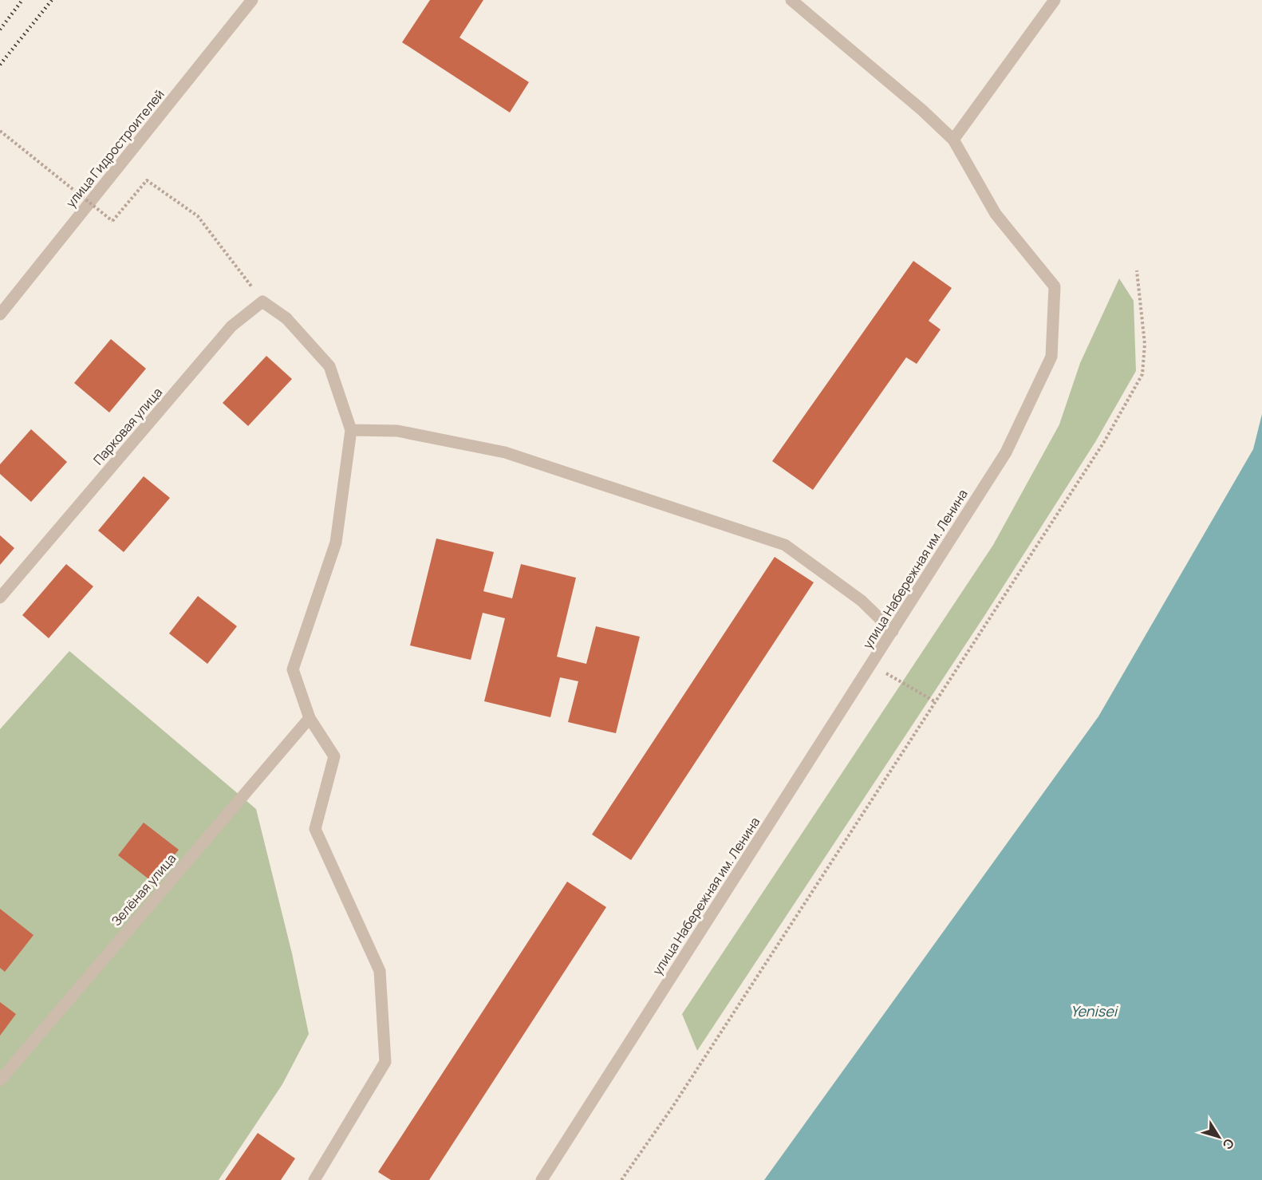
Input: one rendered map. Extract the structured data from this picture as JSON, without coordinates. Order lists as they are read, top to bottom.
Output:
{
  "streets": {
    "street": [
      "улица Гидростроителей",
      "Парковая улица",
      "улица Набережная им. Ленина",
      "Зелёная улица"
    ]
  },
  "water": ["Yenisei"],
  "north": "bottom right"
}
